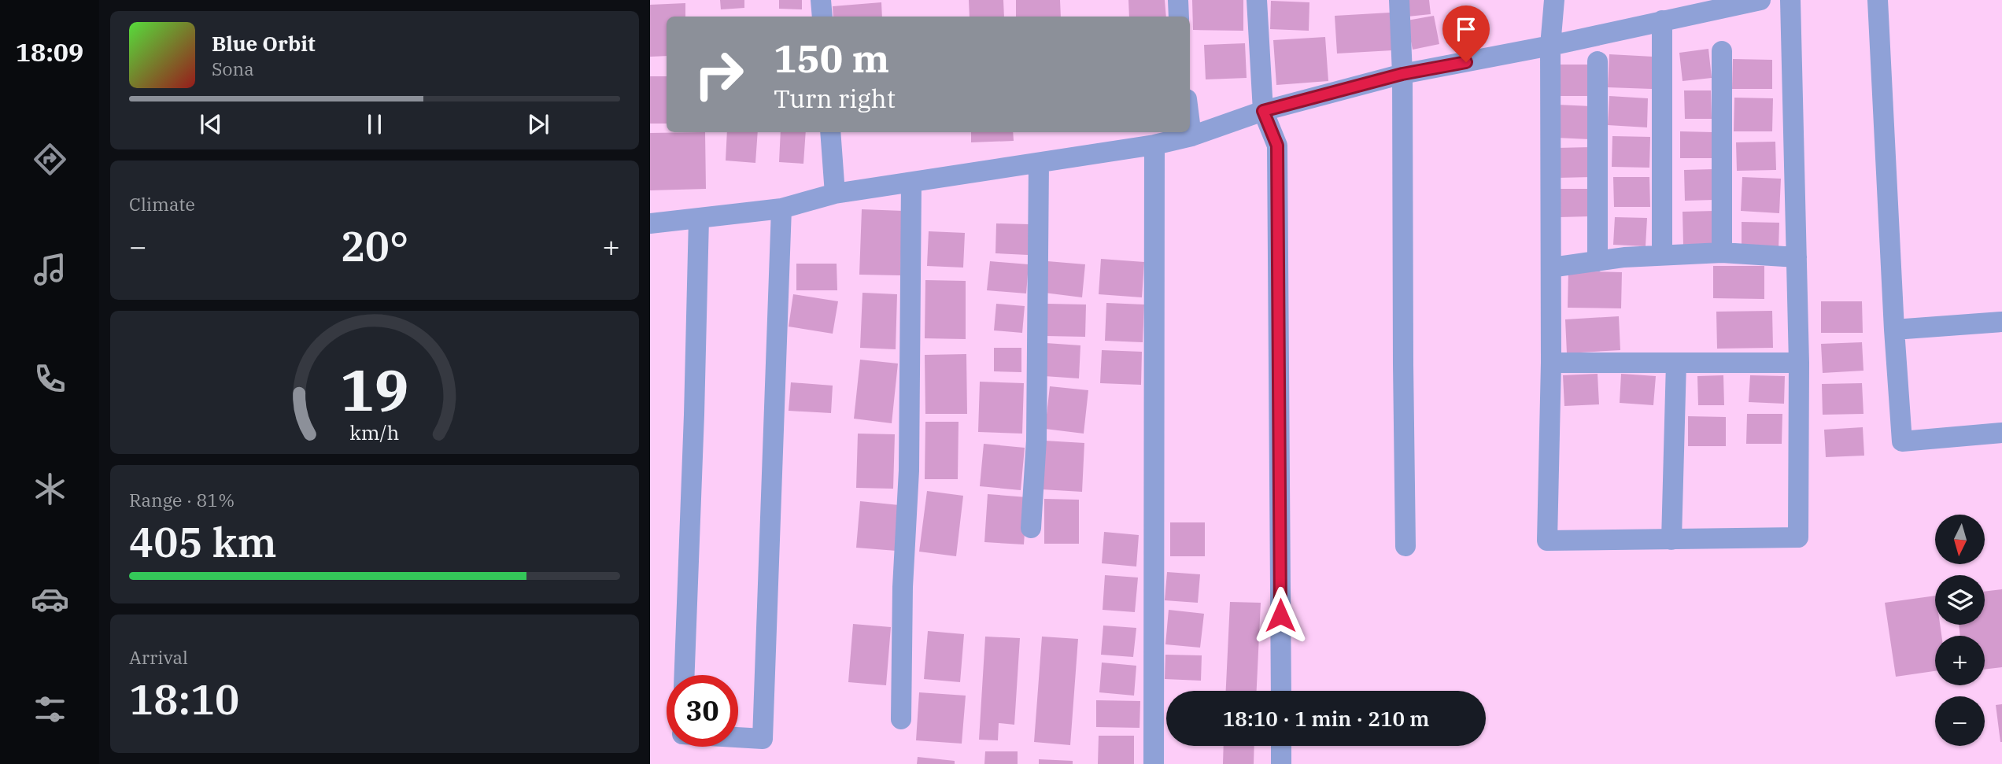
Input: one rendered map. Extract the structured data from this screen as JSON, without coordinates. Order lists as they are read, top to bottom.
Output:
{
  "north": "bottom",
  "page": {
    "tabs": "18:09",
    "turn": ["150 m", "Turn right"],
    "song": ["Blue Orbit", "Sona"],
    "tile": [
      "Climate",
      ["Range · 81%", "405 km"],
      ["Arrival", "18:10"]
    ],
    "heat": ["−", "20°", "+"],
    "map_buttons": ["+", "−"],
    "limit": "30",
    "trip": "18:10 · 1 min · 210 m",
    "gauge": ["19", "km/h"]
  }
}
